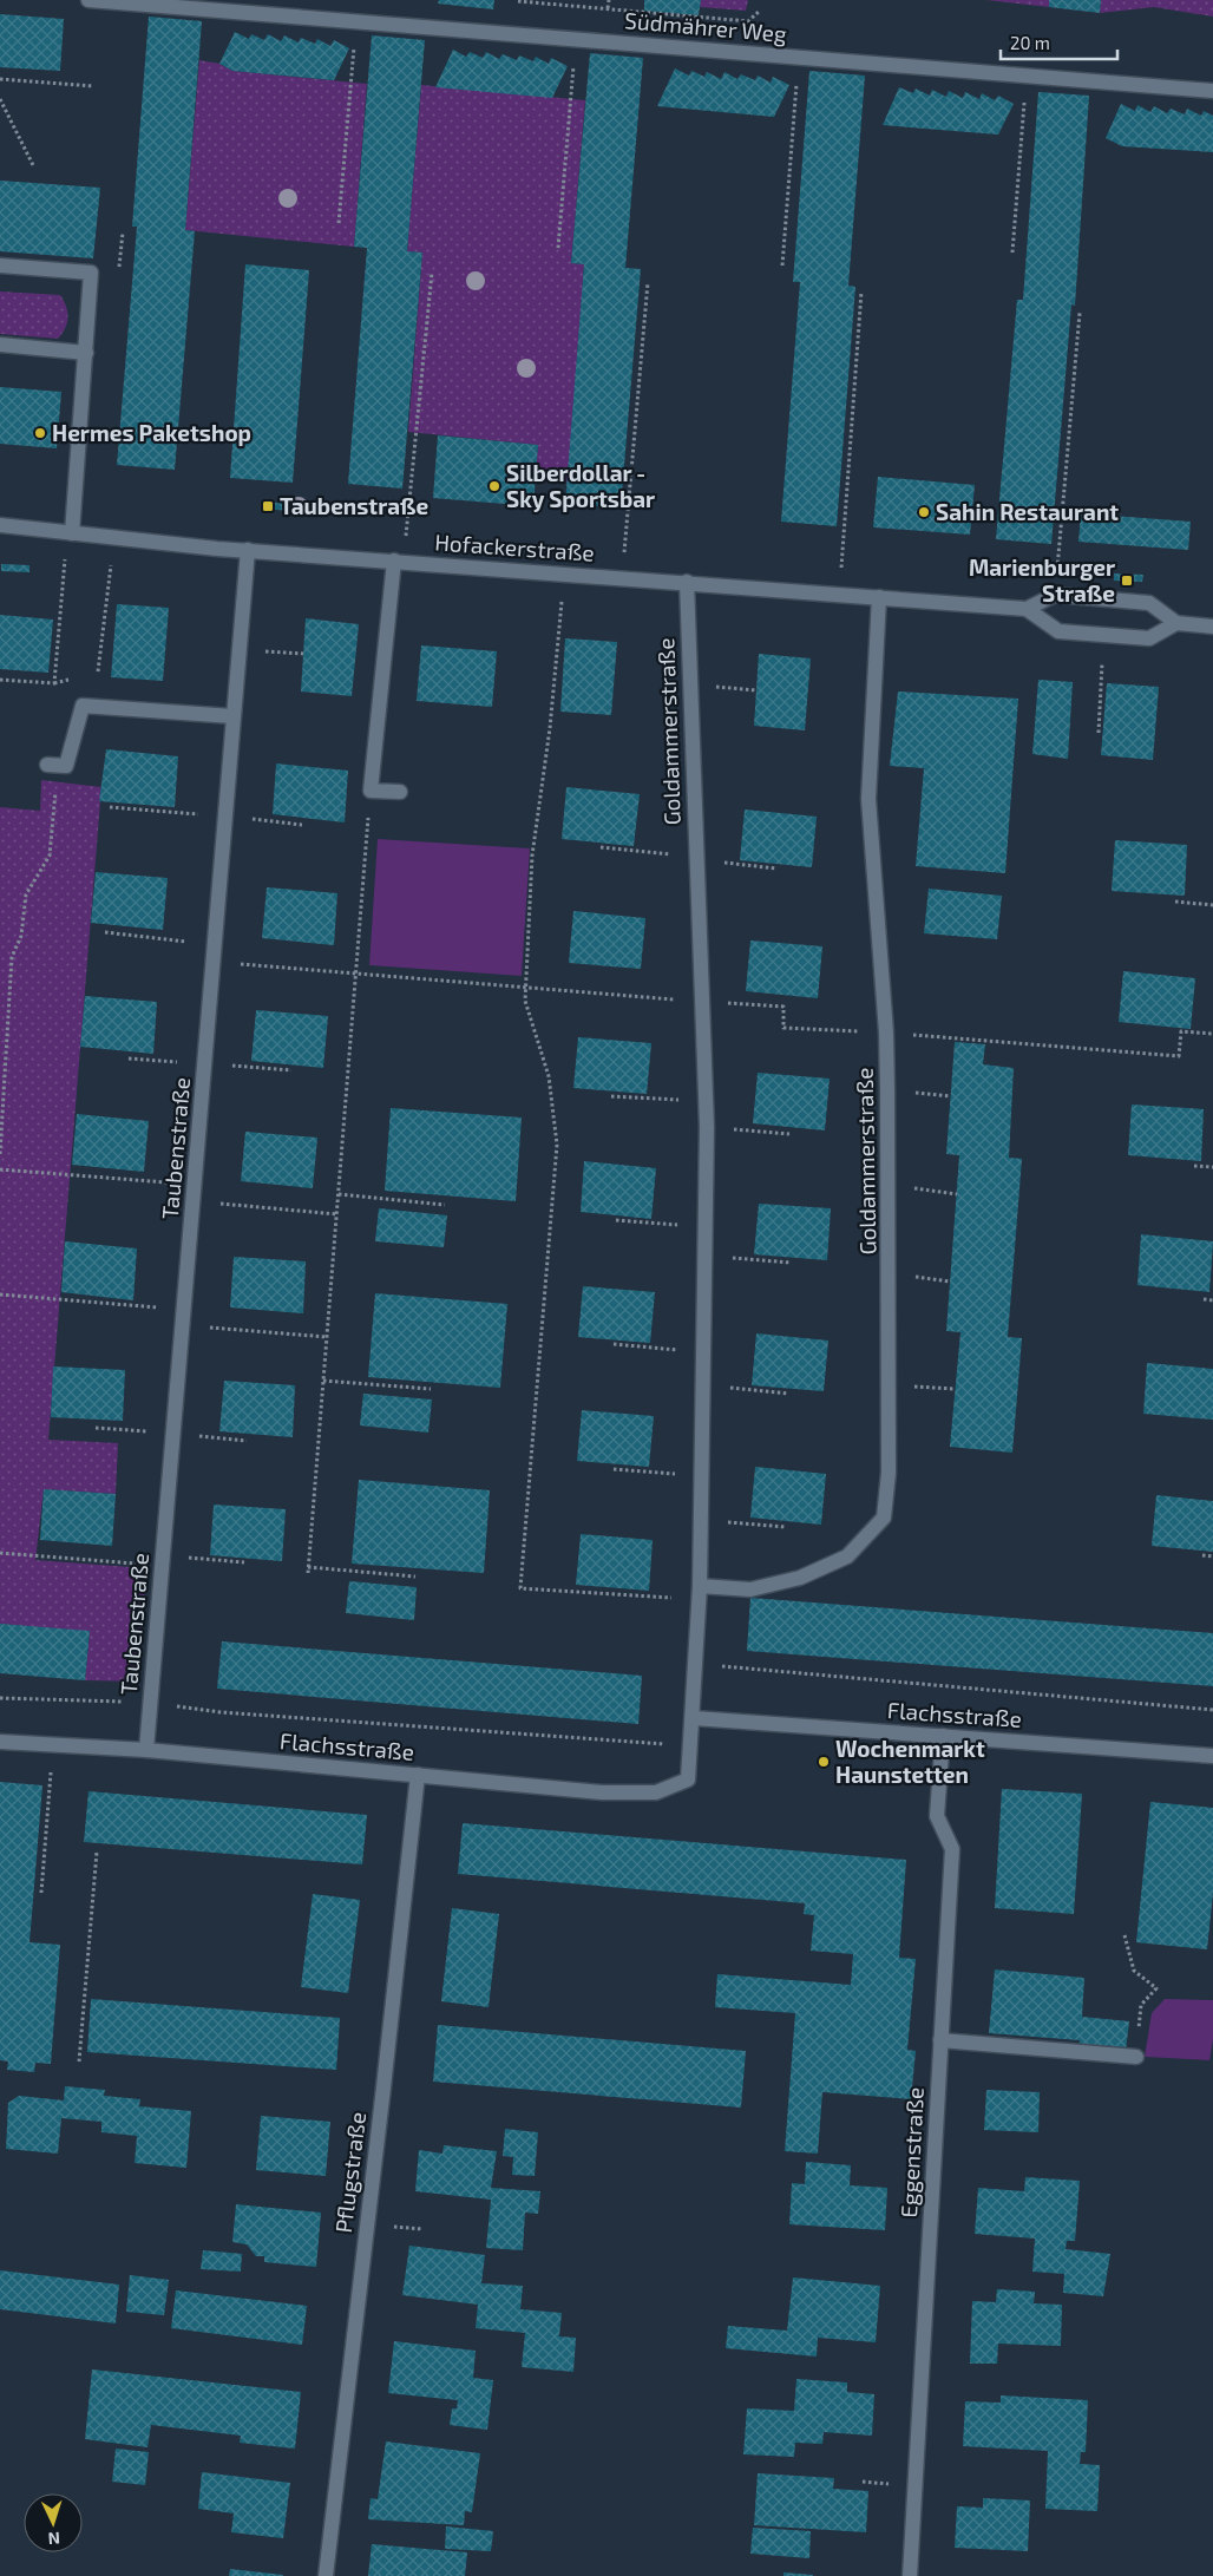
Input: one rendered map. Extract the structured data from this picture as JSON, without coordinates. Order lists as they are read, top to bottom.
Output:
{
  "streets": {
    "street": [
      "Südmährer Weg",
      "Hofackerstraße",
      "Goldammerstraße",
      "Taubenstraße",
      "Flachsstraße",
      "Eggenstraße",
      "Pflugstraße"
    ]
  },
  "crossings": [
    ["Hofackerstraße", "Goldammerstraße"],
    ["Hofackerstraße", "Taubenstraße"],
    ["Goldammerstraße", "Flachsstraße"],
    ["Taubenstraße", "Flachsstraße"],
    ["Flachsstraße", "Eggenstraße"],
    ["Flachsstraße", "Pflugstraße"]
  ],
  "places": {
    "other": [
      "Hermes Paketshop",
      "Silberdollar - Sky Sportsbar",
      "Sahin Restaurant",
      "Wochenmarkt Haunstetten"
    ],
    "transit": ["Taubenstraße", "Marienburger Straße"]
  },
  "scale_bar": "20 m",
  "north": "bottom"
}
